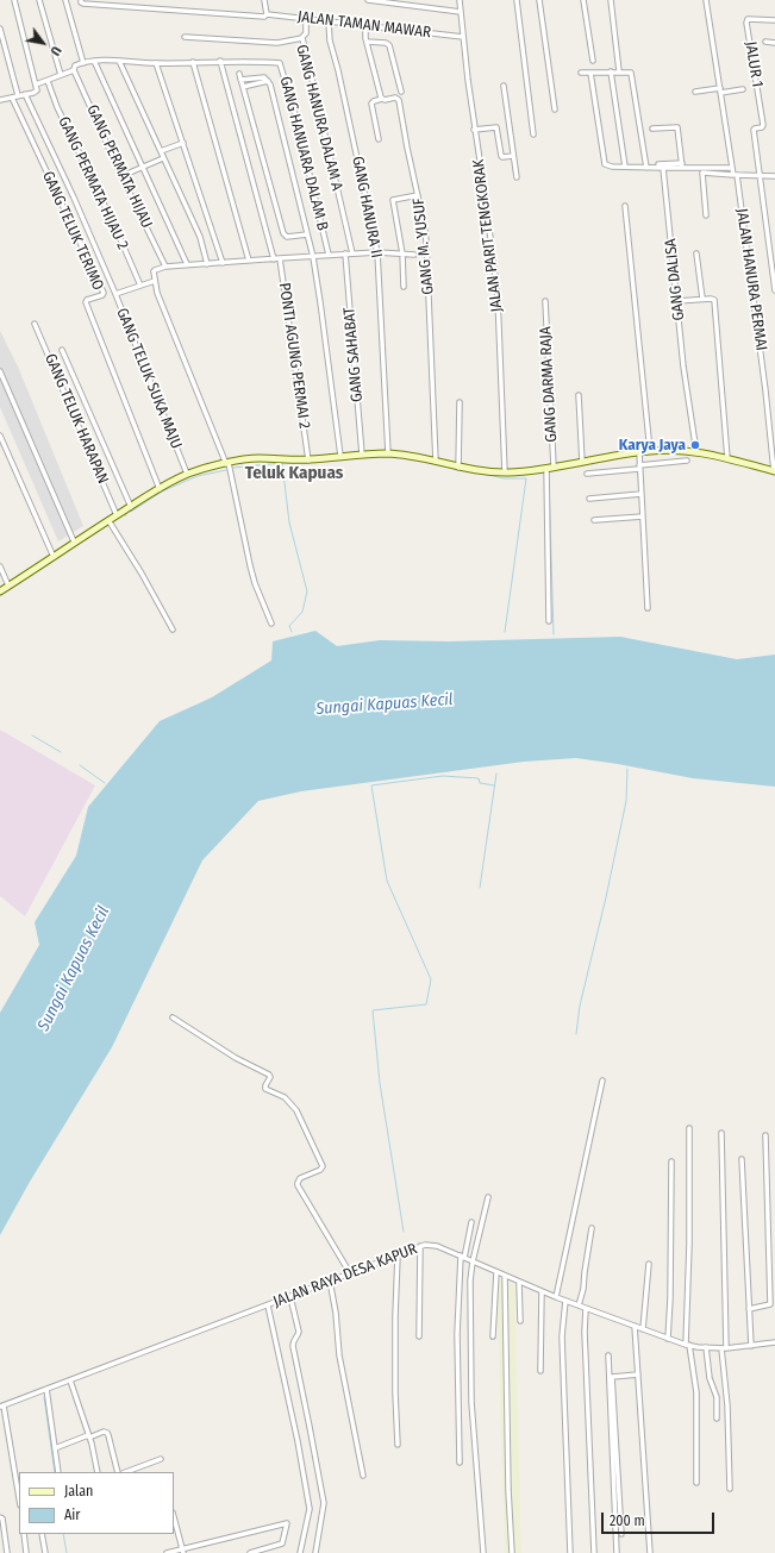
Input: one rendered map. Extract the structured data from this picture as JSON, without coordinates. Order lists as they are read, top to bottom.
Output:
{
  "streets": {
    "street": [
      "JALAN TAMAN MAWAR",
      "JALUR 1",
      "GANG HANURA DALAM A",
      "GANG HANUARA DALAM B",
      "GANG PERMATA HIJAU",
      "GANG PERMATA HIJAU 2",
      "GANG HANURA II",
      "GANG TELUK TERIMO",
      "JALAN PARIT TENGKORAK",
      "GANG M. YUSUF",
      "GANG DALISA",
      "JALAN HANURA PERMAI",
      "GANG SAHABAT",
      "PONTI AGUNG PERMAI 2",
      "GANG TELUK SUKA MAJU",
      "GANG DARMA RAJA",
      "GANG TELUK HARAPAN",
      "JALAN RAYA DESA KAPUR"
    ]
  },
  "crossings": [
    ["JALAN TAMAN MAWAR", "GANG HANURA II"],
    ["JALAN TAMAN MAWAR", "JALAN PARIT TENGKORAK"],
    ["GANG HANUARA DALAM B", "GANG PERMATA HIJAU"],
    ["GANG HANUARA DALAM B", "GANG PERMATA HIJAU 2"],
    ["GANG PERMATA HIJAU 2", "GANG TELUK SUKA MAJU"]
  ],
  "districts": ["Teluk Kapuas"],
  "water": ["Sungai Kapuas Kecil"],
  "places": ["Karya Jaya"],
  "legend": ["Jalan", "Air"],
  "scale_bar": "200 m",
  "north": "bottom right"
}
